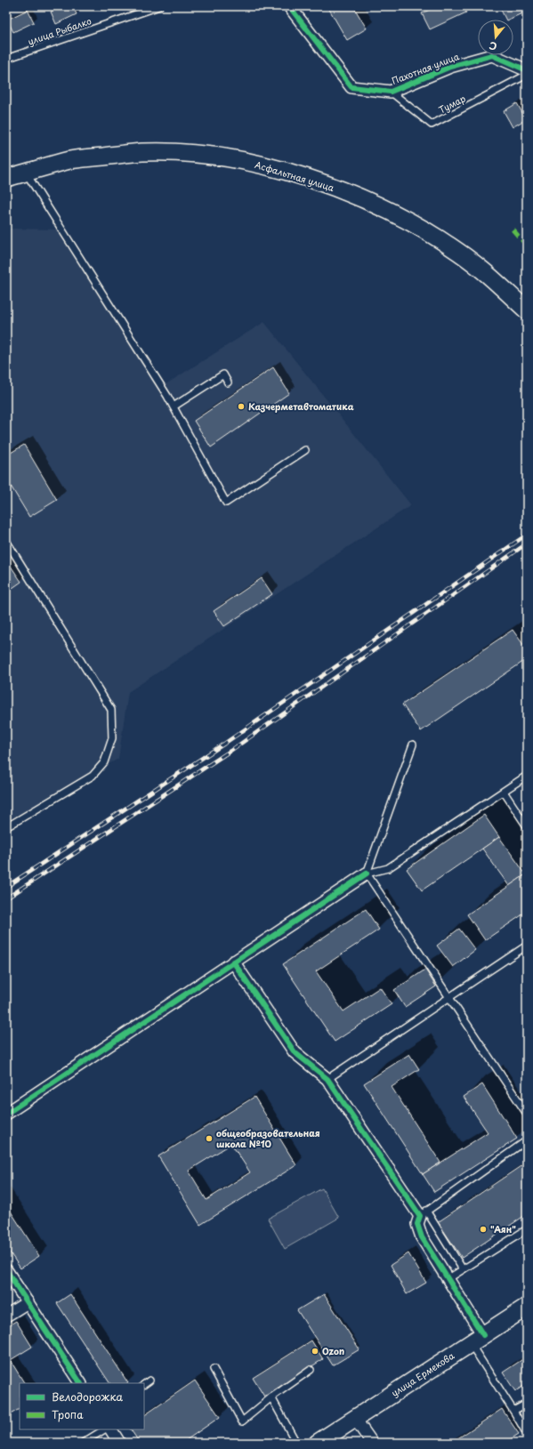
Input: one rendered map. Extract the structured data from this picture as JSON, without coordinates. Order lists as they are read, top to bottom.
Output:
{
  "streets": {
    "main road": ["Асфальтная улица", "улица Ермекова"],
    "street": ["Пахотная улица"],
    "lane": ["улица Рыбалко", "Тумар"]
  },
  "crossings": [
    ["Пахотная улица", "Тумар"]
  ],
  "places": [
    "Казчерметавтоматика",
    "общеобразовательная школа №10",
    "\"Аян\"",
    "Ozon"
  ],
  "legend": ["Велодорожка", "Тропа"],
  "north": "bottom"
}
